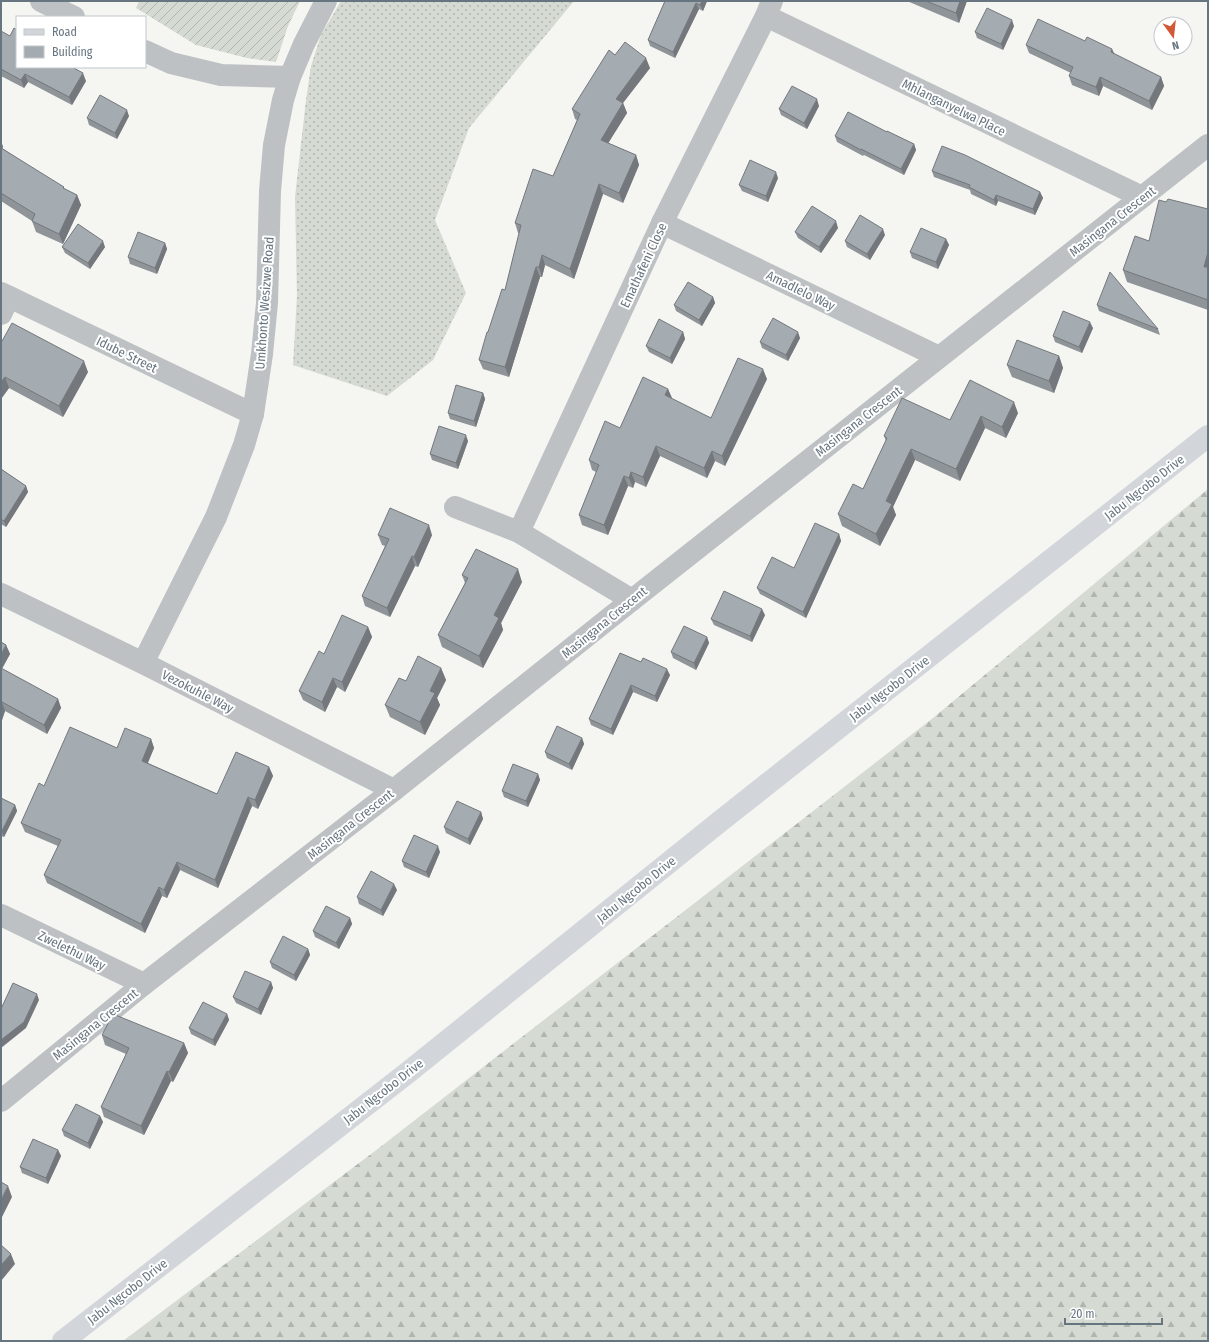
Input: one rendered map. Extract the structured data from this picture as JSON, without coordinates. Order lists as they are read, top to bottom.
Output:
{
  "streets": {
    "main road": ["Jabu Ngcobo Drive"],
    "street": [
      "Mhlanganyelwa Place",
      "Masingana Crescent",
      "Emathafeni Close",
      "Amadlelo Way",
      "Umkhonto Wesizwe Road",
      "Idube Street",
      "Vezokuhle Way",
      "Zwelethu Way"
    ]
  },
  "crossings": [
    ["Mhlanganyelwa Place", "Masingana Crescent"],
    ["Mhlanganyelwa Place", "Emathafeni Close"],
    ["Masingana Crescent", "Amadlelo Way"],
    ["Masingana Crescent", "Vezokuhle Way"],
    ["Masingana Crescent", "Zwelethu Way"],
    ["Emathafeni Close", "Amadlelo Way"],
    ["Umkhonto Wesizwe Road", "Idube Street"],
    ["Umkhonto Wesizwe Road", "Vezokuhle Way"]
  ],
  "legend": ["Road", "Building"],
  "scale_bar": "20 m",
  "north": "bottom"
}
